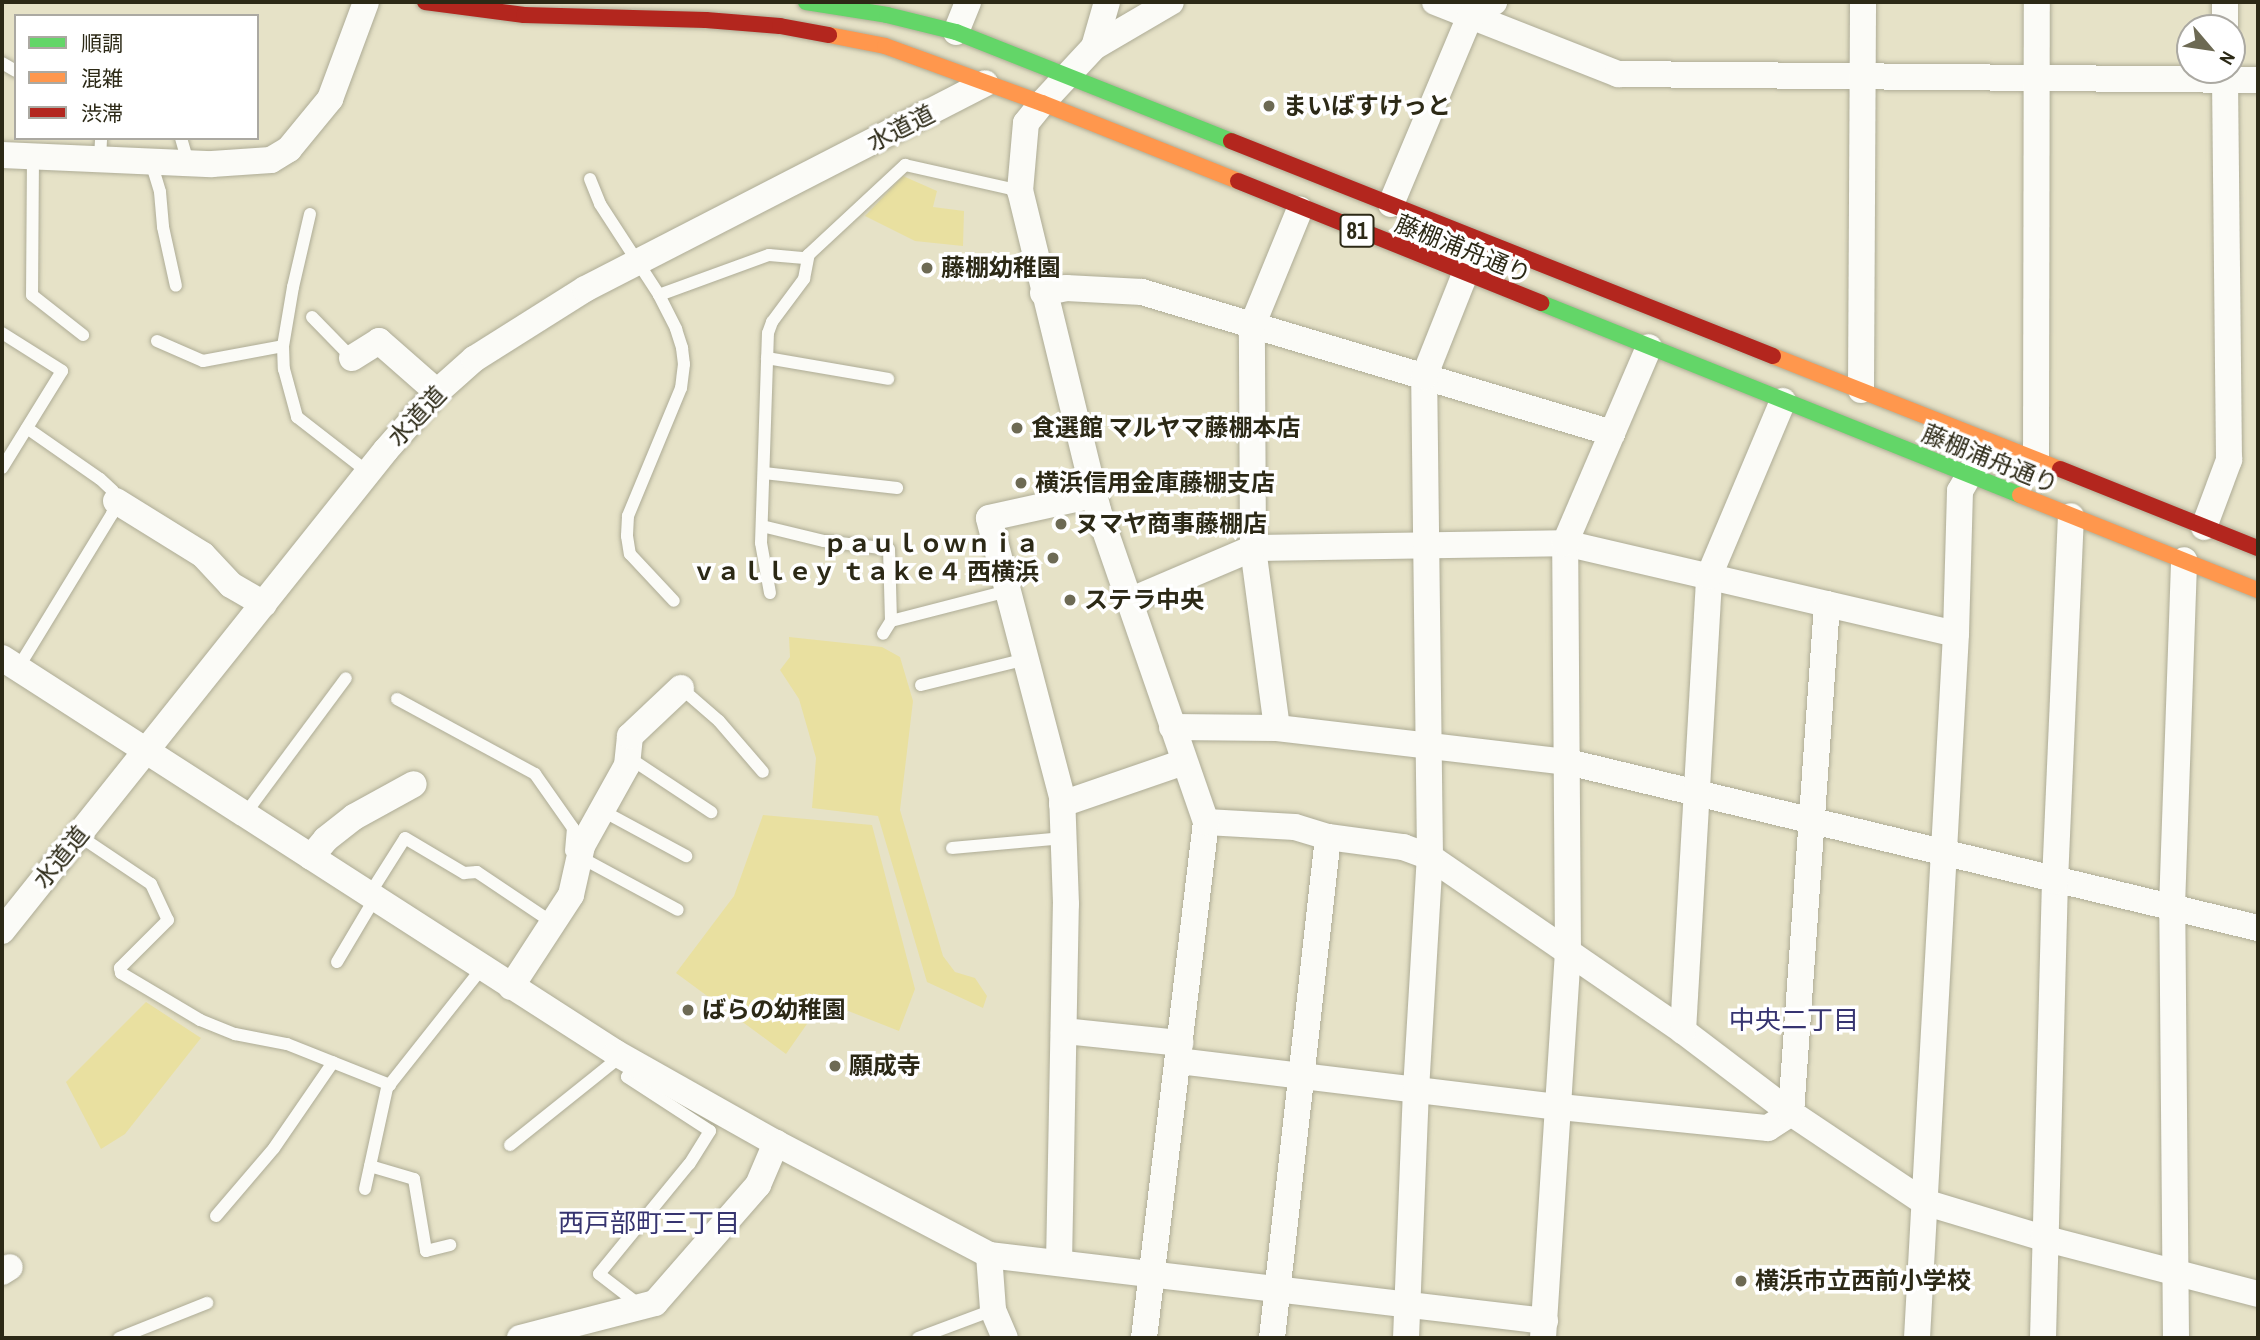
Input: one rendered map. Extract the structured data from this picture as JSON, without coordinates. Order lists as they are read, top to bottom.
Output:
{
  "streets": {
    "main road": ["81", "藤棚浦舟通り"],
    "street": ["水道道"]
  },
  "crossings": [
    ["水道道", "藤棚浦舟通り"]
  ],
  "districts": ["中央二丁目", "西戸部町三丁目"],
  "places": [
    "まいばすけっと",
    "藤棚幼稚園",
    "食選館 マルヤマ藤棚本店",
    "横浜信用金庫藤棚支店",
    "ヌマヤ商事藤棚店",
    "ｐａｕｌｏｗｎｉａ ｖａｌｌｅｙ ｔａｋｅ４ 西横浜",
    "ステラ中央",
    "ばらの幼稚園",
    "願成寺",
    "横浜市立西前小学校"
  ],
  "legend": ["順調", "混雑", "渋滞"],
  "north": "bottom right"
}
